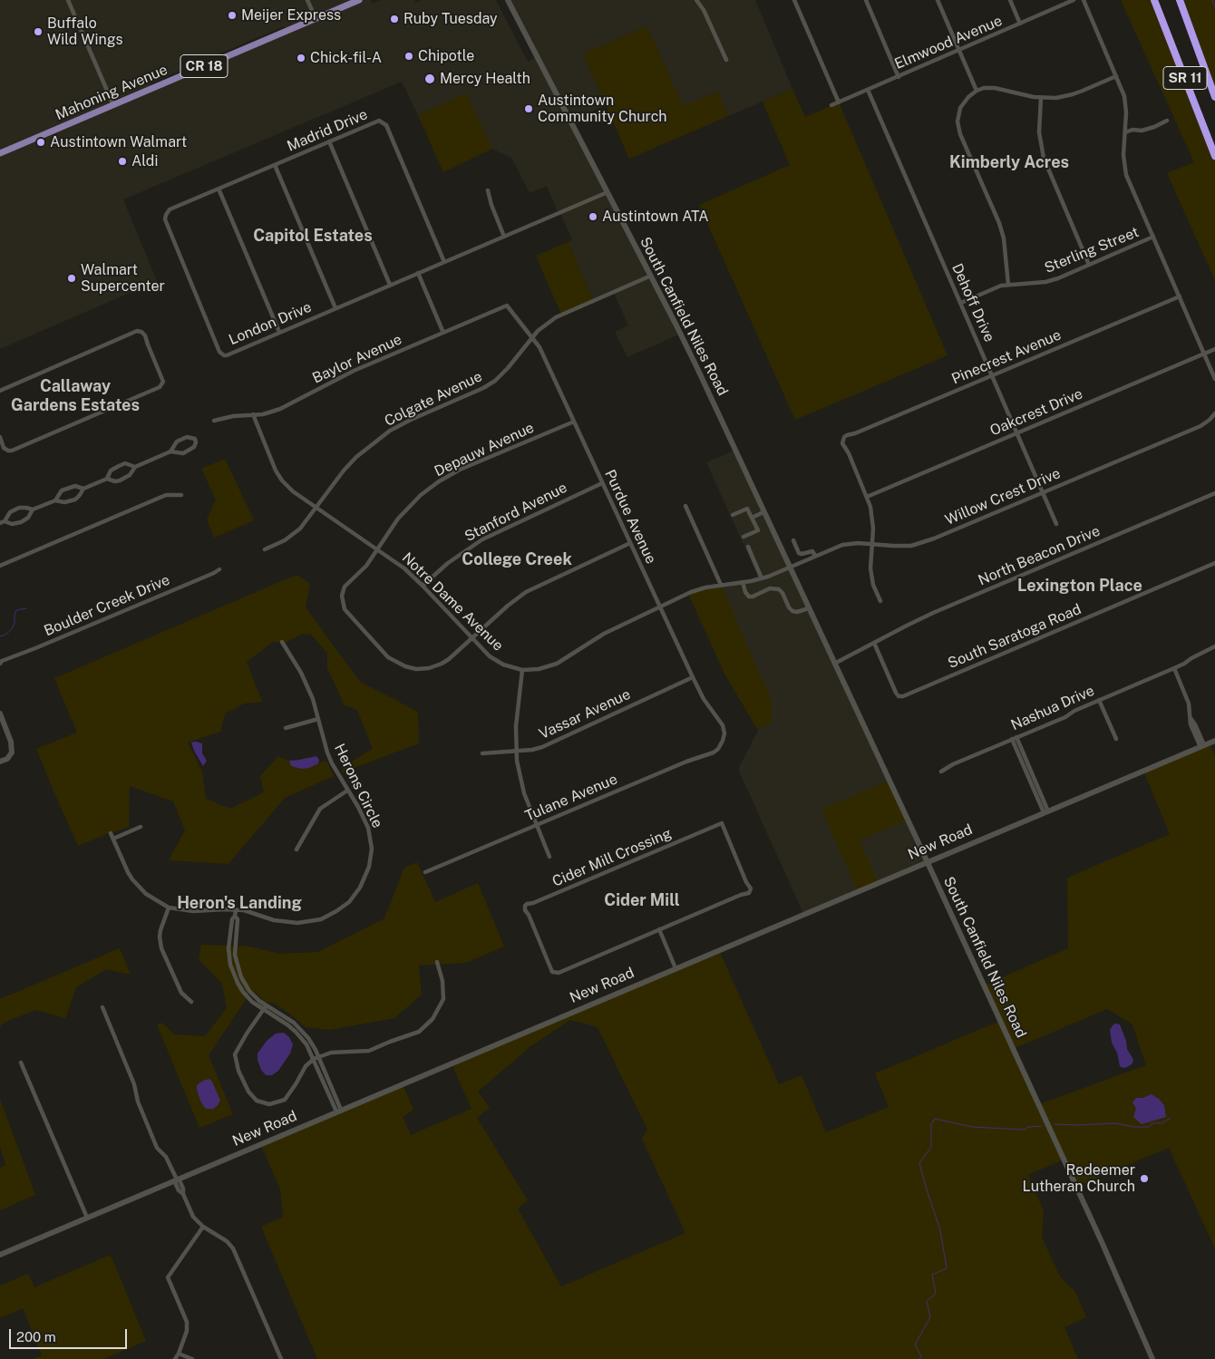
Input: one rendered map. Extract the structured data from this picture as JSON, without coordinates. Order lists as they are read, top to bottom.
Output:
{
  "streets": {
    "highway": ["SR 11"],
    "main road": [
      "CR 18",
      "Mahoning Avenue",
      "South Canfield Niles Road",
      "New Road"
    ],
    "street": [
      "Elmwood Avenue",
      "Madrid Drive",
      "Sterling Street",
      "Dehoff Drive",
      "London Drive",
      "Pinecrest Avenue",
      "Baylor Avenue",
      "Colgate Avenue",
      "Oakcrest Drive",
      "Depauw Avenue",
      "Willow Crest Drive",
      "Stanford Avenue",
      "Purdue Avenue",
      "North Beacon Drive",
      "Notre Dame Avenue",
      "Boulder Creek Drive",
      "South Saratoga Road",
      "Nashua Drive",
      "Vassar Avenue",
      "Herons Circle",
      "Tulane Avenue",
      "Cider Mill Crossing"
    ]
  },
  "crossings": [
    ["Elmwood Avenue", "Dehoff Drive"],
    ["Madrid Drive", "London Drive"],
    ["Sterling Street", "Dehoff Drive"],
    ["Dehoff Drive", "Pinecrest Avenue"],
    ["Dehoff Drive", "Oakcrest Drive"],
    ["Dehoff Drive", "Willow Crest Drive"],
    ["South Canfield Niles Road", "London Drive"],
    ["South Canfield Niles Road", "Colgate Avenue"],
    ["South Canfield Niles Road", "Willow Crest Drive"],
    ["South Canfield Niles Road", "North Beacon Drive"],
    ["South Canfield Niles Road", "Notre Dame Avenue"],
    ["South Canfield Niles Road", "New Road"],
    ["Pinecrest Avenue", "Oakcrest Drive"],
    ["Baylor Avenue", "Purdue Avenue"],
    ["Baylor Avenue", "Notre Dame Avenue"],
    ["Colgate Avenue", "Purdue Avenue"],
    ["Colgate Avenue", "Notre Dame Avenue"],
    ["Depauw Avenue", "Purdue Avenue"],
    ["Depauw Avenue", "Notre Dame Avenue"],
    ["Willow Crest Drive", "Notre Dame Avenue"],
    ["Stanford Avenue", "Purdue Avenue"],
    ["Stanford Avenue", "Notre Dame Avenue"],
    ["Purdue Avenue", "Notre Dame Avenue"],
    ["Purdue Avenue", "Vassar Avenue"],
    ["Purdue Avenue", "Tulane Avenue"],
    ["North Beacon Drive", "South Saratoga Road"]
  ],
  "districts": [
    "Kimberly Acres",
    "Capitol Estates",
    "Callaway Gardens Estates",
    "College Creek",
    "Lexington Place",
    "Cider Mill",
    "Heron's Landing"
  ],
  "places": [
    "Meijer Express",
    "Ruby Tuesday",
    "Buffalo Wild Wings",
    "Chipotle",
    "Chick-fil-A",
    "Mercy Health",
    "Austintown Community Church",
    "Austintown Walmart",
    "Aldi",
    "Austintown ATA",
    "Walmart Supercenter",
    "Redeemer Lutheran Church"
  ],
  "scale_bar": "200 m"
}
